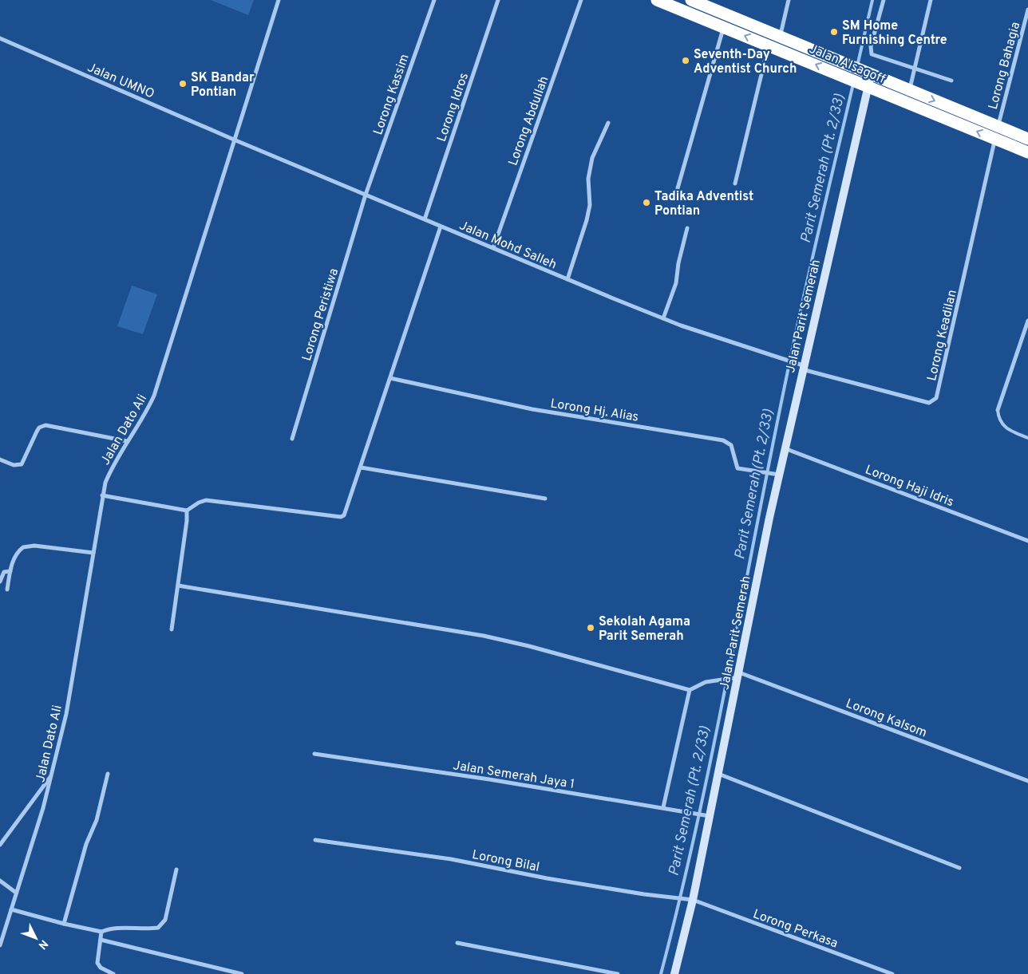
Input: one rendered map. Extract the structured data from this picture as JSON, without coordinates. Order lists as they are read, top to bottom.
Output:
{
  "streets": {
    "highway": ["Jalan Alsagoff"],
    "main road": ["Jalan Parit Semerah"],
    "street": [
      "Lorong Bahagia",
      "Jalan UMNO",
      "Lorong Kassim",
      "Lorong Idros",
      "Lorong Abdullah",
      "Jalan Mohd Salleh",
      "Lorong Peristiwa",
      "Lorong Keadilan",
      "Lorong Hj. Alias",
      "Jalan Dato Ali",
      "Lorong Haji Idris",
      "Lorong Kalsom",
      "Jalan Semerah Jaya 1",
      "Lorong Bilal",
      "Lorong Perkasa"
    ]
  },
  "crossings": [
    ["Jalan Alsagoff", "Lorong Bahagia"],
    ["Jalan Alsagoff", "Jalan Parit Semerah"],
    ["Jalan Alsagoff", "Lorong Keadilan"],
    ["Jalan UMNO", "Jalan Mohd Salleh"],
    ["Jalan UMNO", "Jalan Dato Ali"],
    ["Lorong Kassim", "Jalan Mohd Salleh"],
    ["Lorong Kassim", "Lorong Peristiwa"],
    ["Lorong Idros", "Jalan Mohd Salleh"],
    ["Lorong Abdullah", "Jalan Mohd Salleh"],
    ["Jalan Mohd Salleh", "Lorong Peristiwa"],
    ["Jalan Mohd Salleh", "Jalan Parit Semerah"],
    ["Jalan Mohd Salleh", "Lorong Keadilan"],
    ["Jalan Mohd Salleh", "Jalan Dato Ali"],
    ["Jalan Parit Semerah", "Lorong Keadilan"],
    ["Jalan Parit Semerah", "Lorong Hj. Alias"],
    ["Jalan Parit Semerah", "Lorong Haji Idris"],
    ["Jalan Parit Semerah", "Lorong Kalsom"],
    ["Jalan Parit Semerah", "Jalan Semerah Jaya 1"],
    ["Jalan Parit Semerah", "Lorong Bilal"],
    ["Jalan Parit Semerah", "Lorong Perkasa"],
    ["Lorong Bilal", "Lorong Perkasa"]
  ],
  "water": ["Parit Semerah (Pt. 2/33)"],
  "places": [
    "SM Home Furnishing Centre",
    "Seventh-Day Adventist Church",
    "SK Bandar Pontian",
    "Tadika Adventist Pontian",
    "Sekolah Agama Parit Semerah"
  ],
  "north": "bottom right"
}
